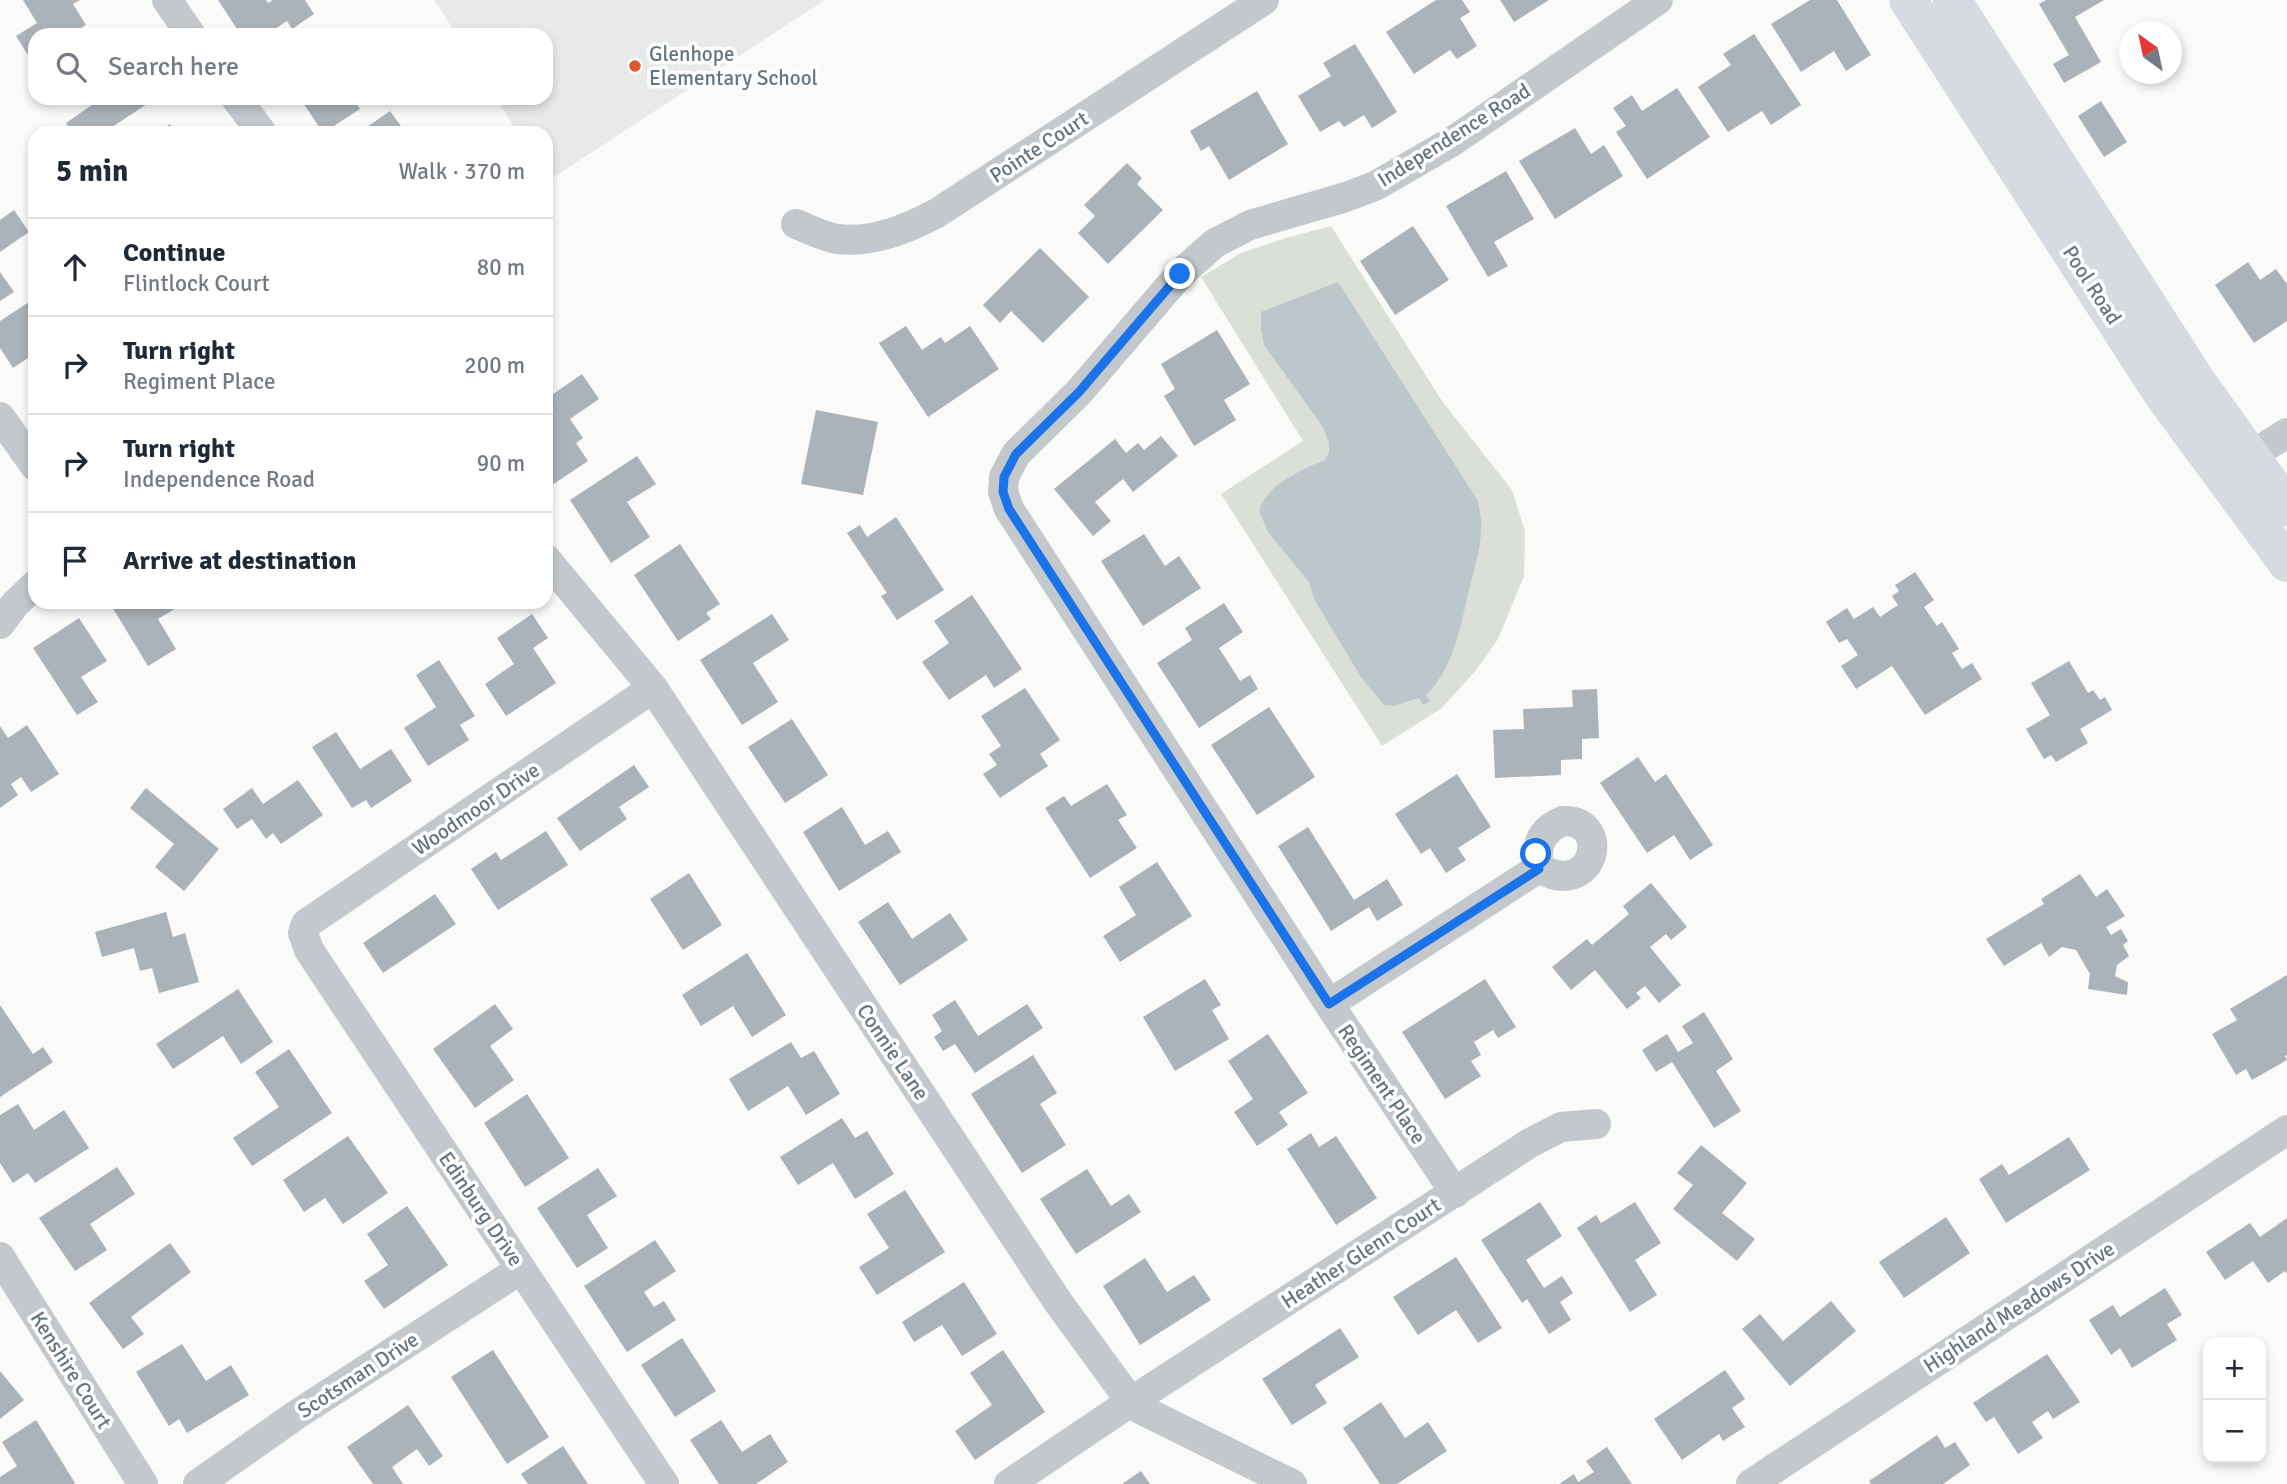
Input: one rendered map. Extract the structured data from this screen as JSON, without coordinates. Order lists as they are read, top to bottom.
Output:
{
  "streets": {
    "main road": ["Pool Road"],
    "street": [
      "Independence Road",
      "Pointe Court",
      "Woodmoor Drive",
      "Connie Lane",
      "Regiment Place",
      "Edinburg Drive",
      "Heather Glenn Court",
      "Highland Meadows Drive",
      "Kenshire Court",
      "Scotsman Drive"
    ]
  },
  "crossings": [
    ["Independence Road", "Regiment Place"],
    ["Woodmoor Drive", "Connie Lane"],
    ["Woodmoor Drive", "Edinburg Drive"],
    ["Connie Lane", "Heather Glenn Court"],
    ["Regiment Place", "Heather Glenn Court"],
    ["Edinburg Drive", "Scotsman Drive"]
  ],
  "places": ["Glenhope Elementary School"],
  "north": "top left",
  "page": {
    "search": "Search here",
    "heading": ["5 min", "Walk · 370 m"],
    "list": [
      ["Continue", "Flintlock Court", "80 m"],
      ["Turn right", "Regiment Place", "200 m"],
      ["Turn right", "Independence Road", "90 m"],
      "Arrive at destination"
    ],
    "map_buttons": ["+", "−"]
  }
}
